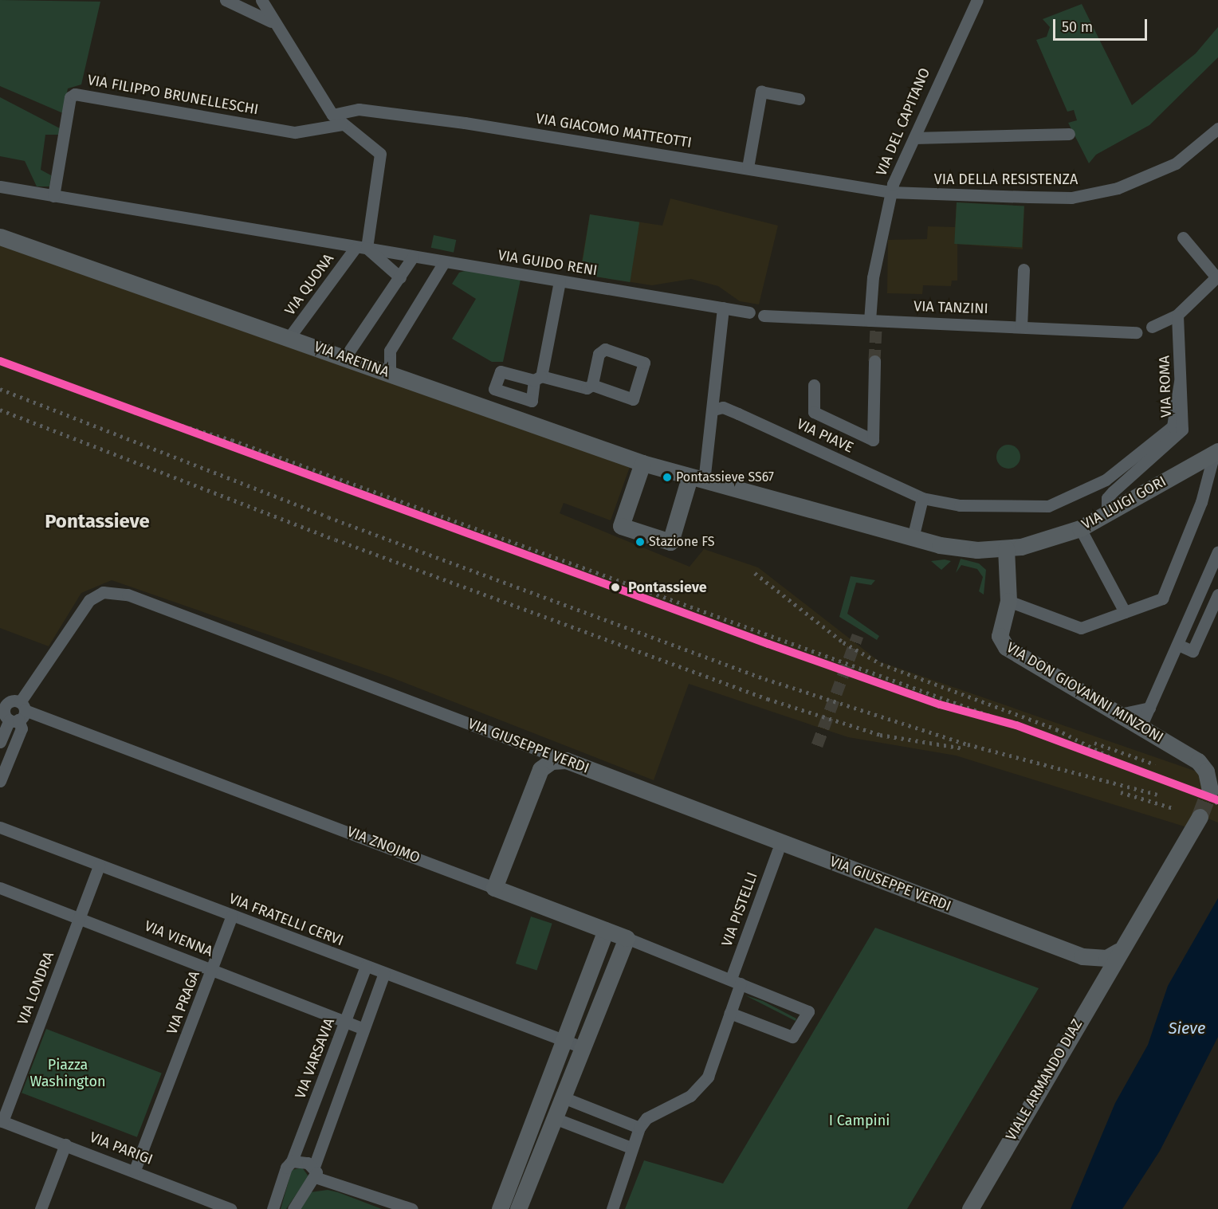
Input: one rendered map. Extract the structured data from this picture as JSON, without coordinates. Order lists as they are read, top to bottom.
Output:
{
  "streets": {
    "street": [
      "VIA FILIPPO BRUNELLESCHI",
      "VIA DEL CAPITANO",
      "VIA GIACOMO MATTEOTTI",
      "VIA DELLA RESISTENZA",
      "VIA GUIDO RENI",
      "VIA QUONA",
      "VIA TANZINI",
      "VIA ARETINA",
      "VIA ROMA",
      "VIA PIAVE",
      "VIA LUIGI GORI",
      "VIA DON GIOVANNI MINZONI",
      "VIA GIUSEPPE VERDI",
      "VIA ZNOJMO",
      "VIA PISTELLI",
      "VIA FRATELLI CERVI",
      "VIA VIENNA",
      "VIA LONDRA",
      "VIA PRAGA",
      "VIA VARSAVIA",
      "VIALE ARMANDO DIAZ",
      "VIA PARIGI"
    ]
  },
  "crossings": [
    ["VIA FILIPPO BRUNELLESCHI", "VIA GUIDO RENI"],
    ["VIA DEL CAPITANO", "VIA GIACOMO MATTEOTTI"],
    ["VIA DEL CAPITANO", "VIA DELLA RESISTENZA"],
    ["VIA DEL CAPITANO", "VIA TANZINI"],
    ["VIA GIACOMO MATTEOTTI", "VIA DELLA RESISTENZA"],
    ["VIA GUIDO RENI", "VIA QUONA"],
    ["VIA QUONA", "VIA ARETINA"],
    ["VIA ARETINA", "VIA LUIGI GORI"],
    ["VIA ROMA", "VIA PIAVE"],
    ["VIA ROMA", "VIA LUIGI GORI"],
    ["VIA LUIGI GORI", "VIA DON GIOVANNI MINZONI"],
    ["VIA GIUSEPPE VERDI", "VIA ZNOJMO"],
    ["VIA GIUSEPPE VERDI", "VIALE ARMANDO DIAZ"],
    ["VIA ZNOJMO", "VIA PISTELLI"],
    ["VIA FRATELLI CERVI", "VIA LONDRA"],
    ["VIA FRATELLI CERVI", "VIA PRAGA"],
    ["VIA FRATELLI CERVI", "VIA VARSAVIA"],
    ["VIA VIENNA", "VIA LONDRA"],
    ["VIA VIENNA", "VIA PRAGA"],
    ["VIA VIENNA", "VIA VARSAVIA"],
    ["VIA LONDRA", "VIA PARIGI"],
    ["VIA PRAGA", "VIA PARIGI"]
  ],
  "districts": ["Pontassieve"],
  "water": ["Sieve"],
  "parks": ["Piazza Washington", "I Campini"],
  "places": ["Pontassieve SS67", "Stazione FS", "Pontassieve"],
  "scale_bar": "50 m"
}
